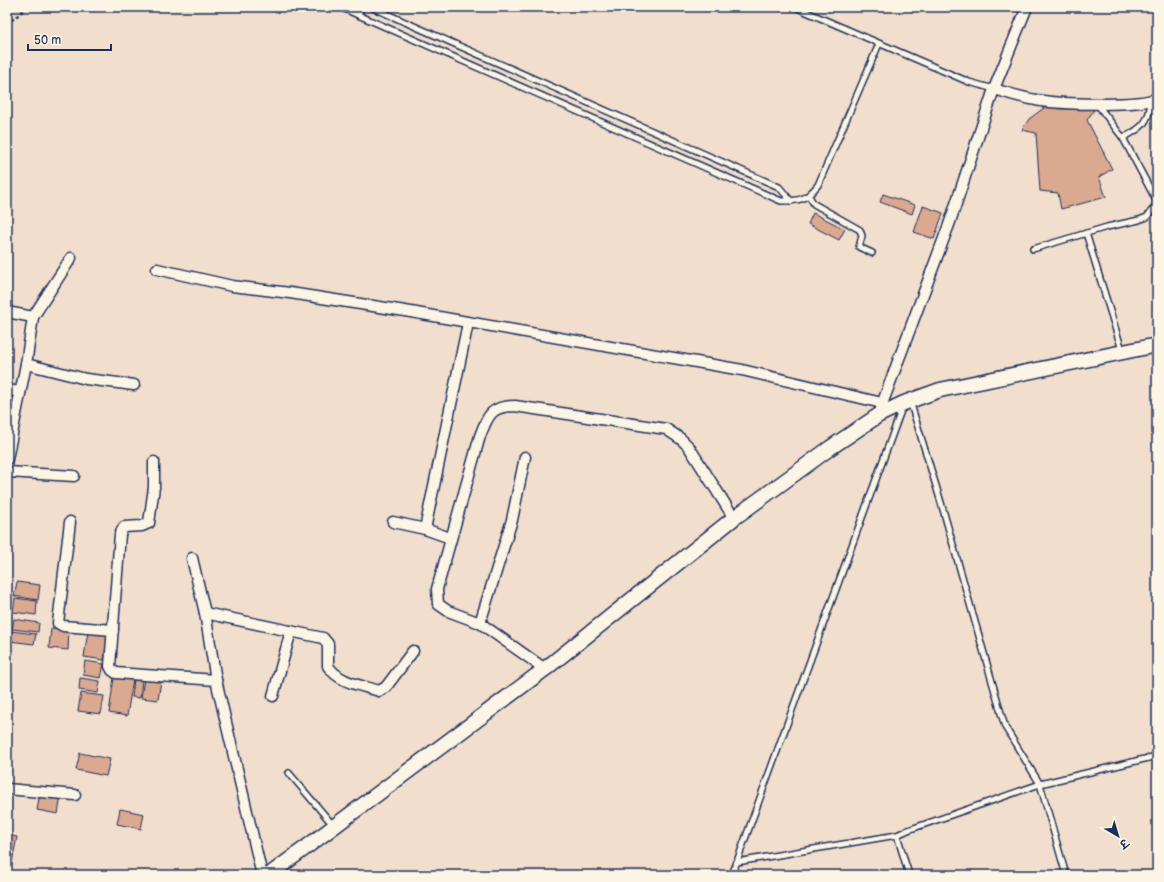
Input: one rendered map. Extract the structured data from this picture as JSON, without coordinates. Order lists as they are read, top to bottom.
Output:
{
  "scale_bar": "50 m",
  "north": "bottom right"
}
